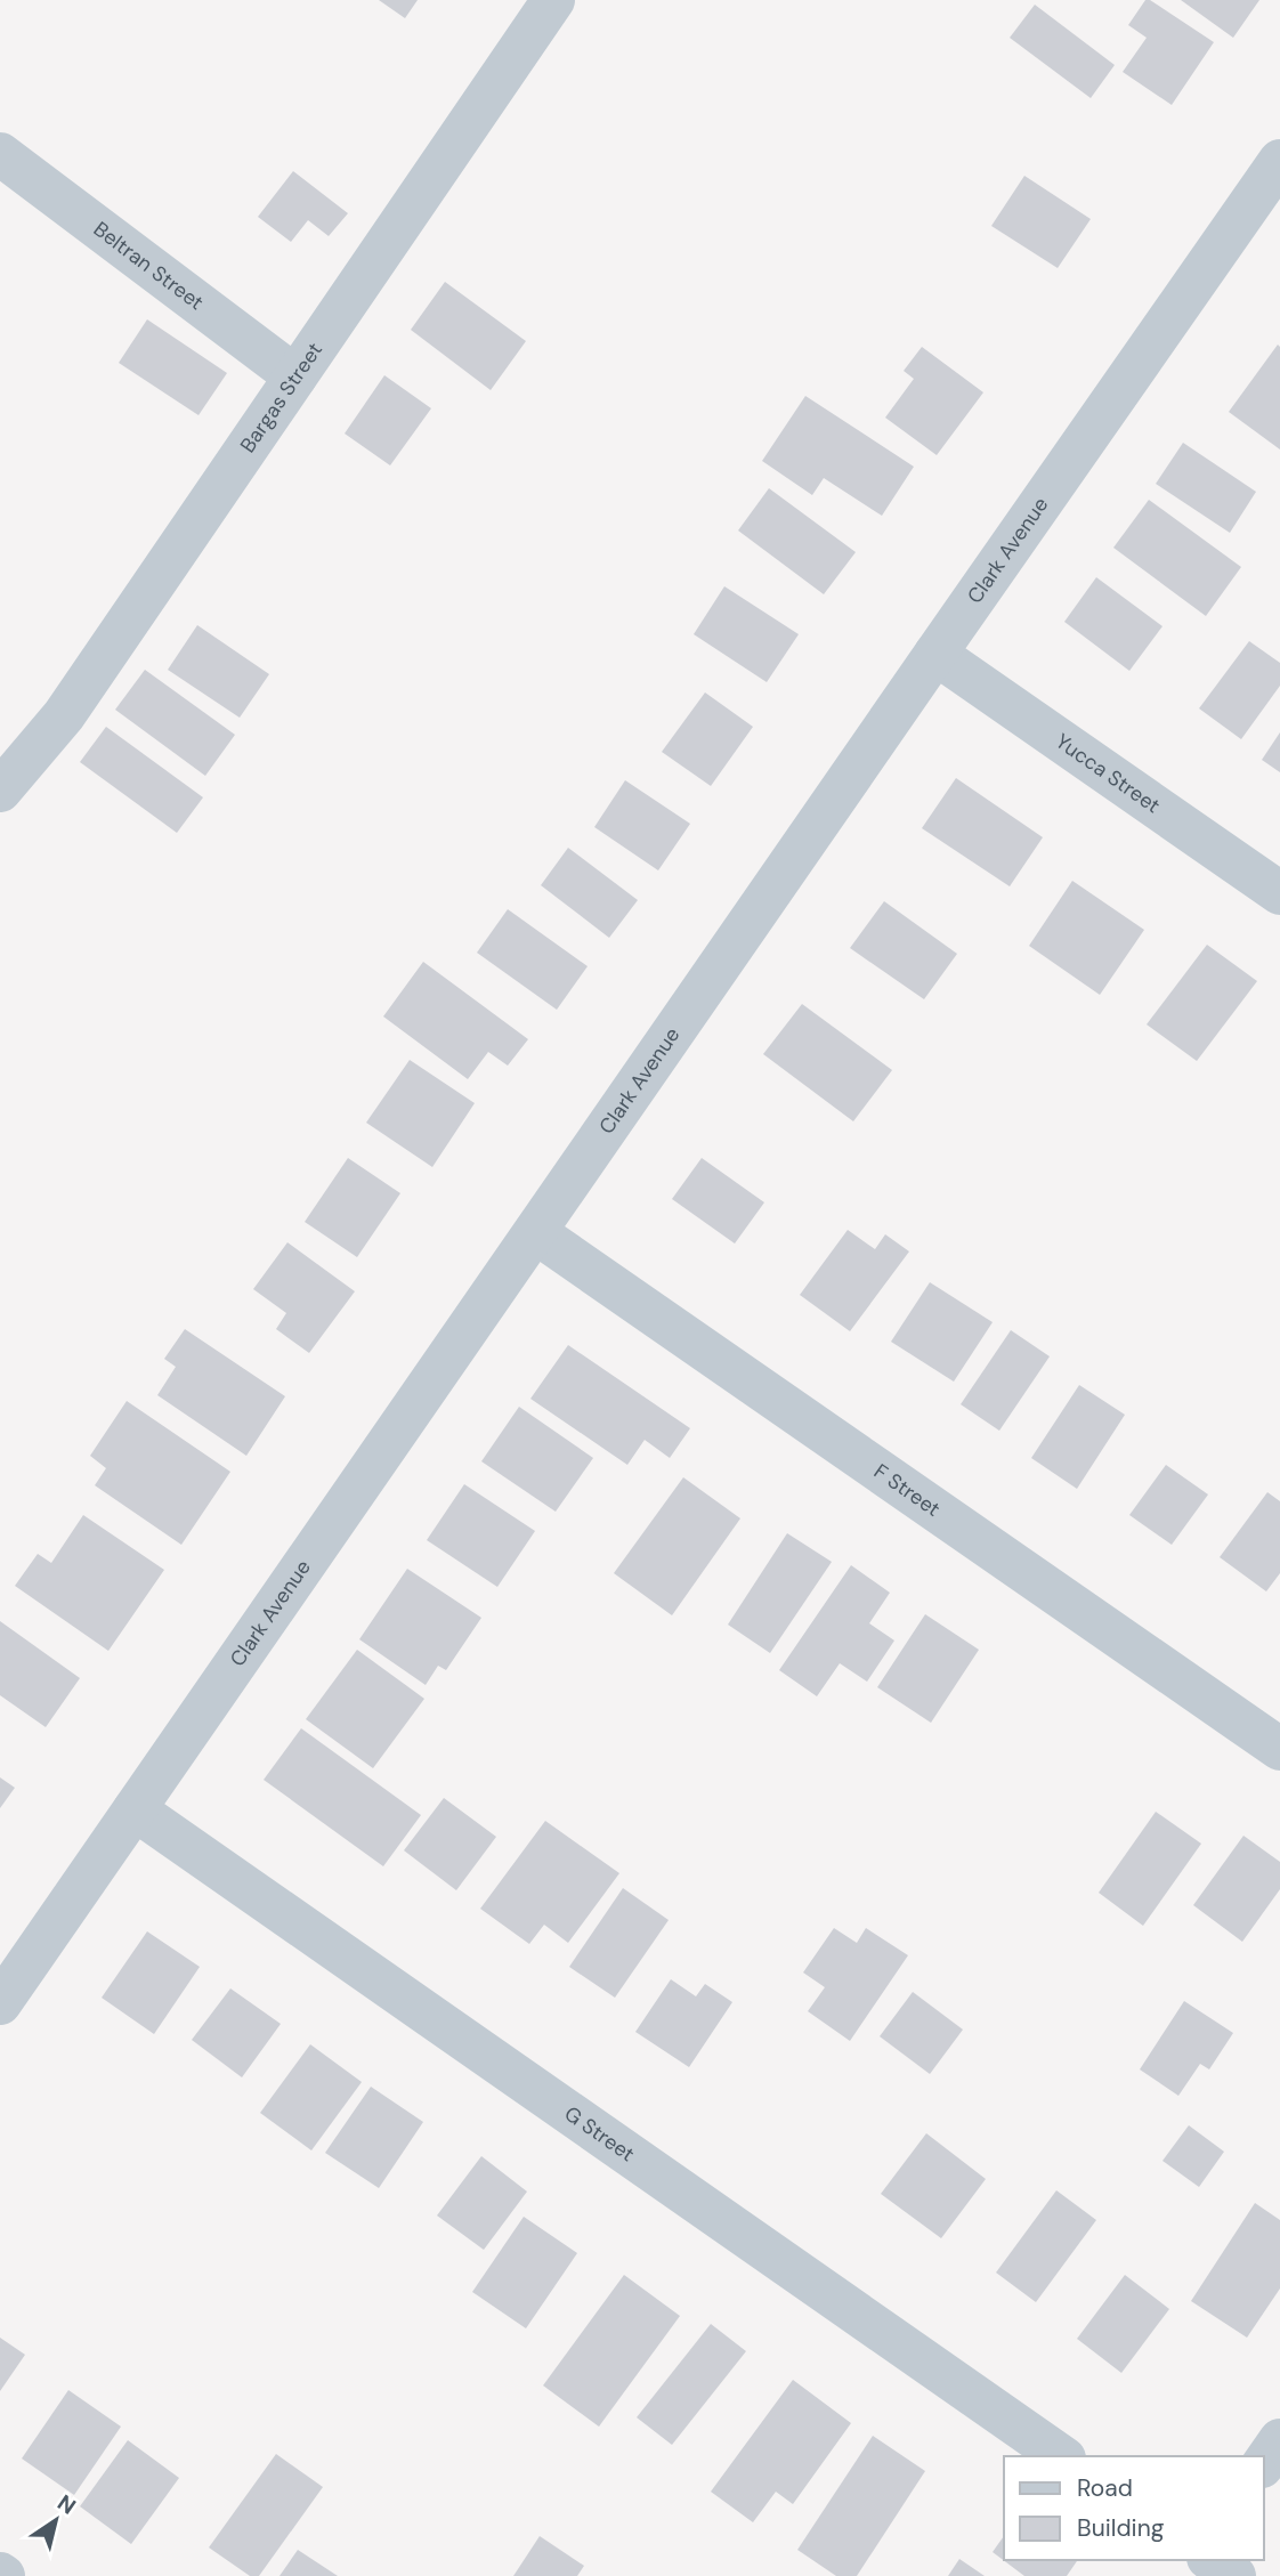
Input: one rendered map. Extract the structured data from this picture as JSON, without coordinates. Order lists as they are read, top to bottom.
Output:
{
  "streets": {
    "street": [
      "Beltran Street",
      "Bargas Street",
      "Clark Avenue",
      "Yucca Street",
      "F Street",
      "G Street"
    ]
  },
  "crossings": [
    ["Beltran Street", "Bargas Street"],
    ["Clark Avenue", "Yucca Street"],
    ["Clark Avenue", "F Street"],
    ["Clark Avenue", "G Street"]
  ],
  "legend": ["Road", "Building"],
  "north": "top right"
}
